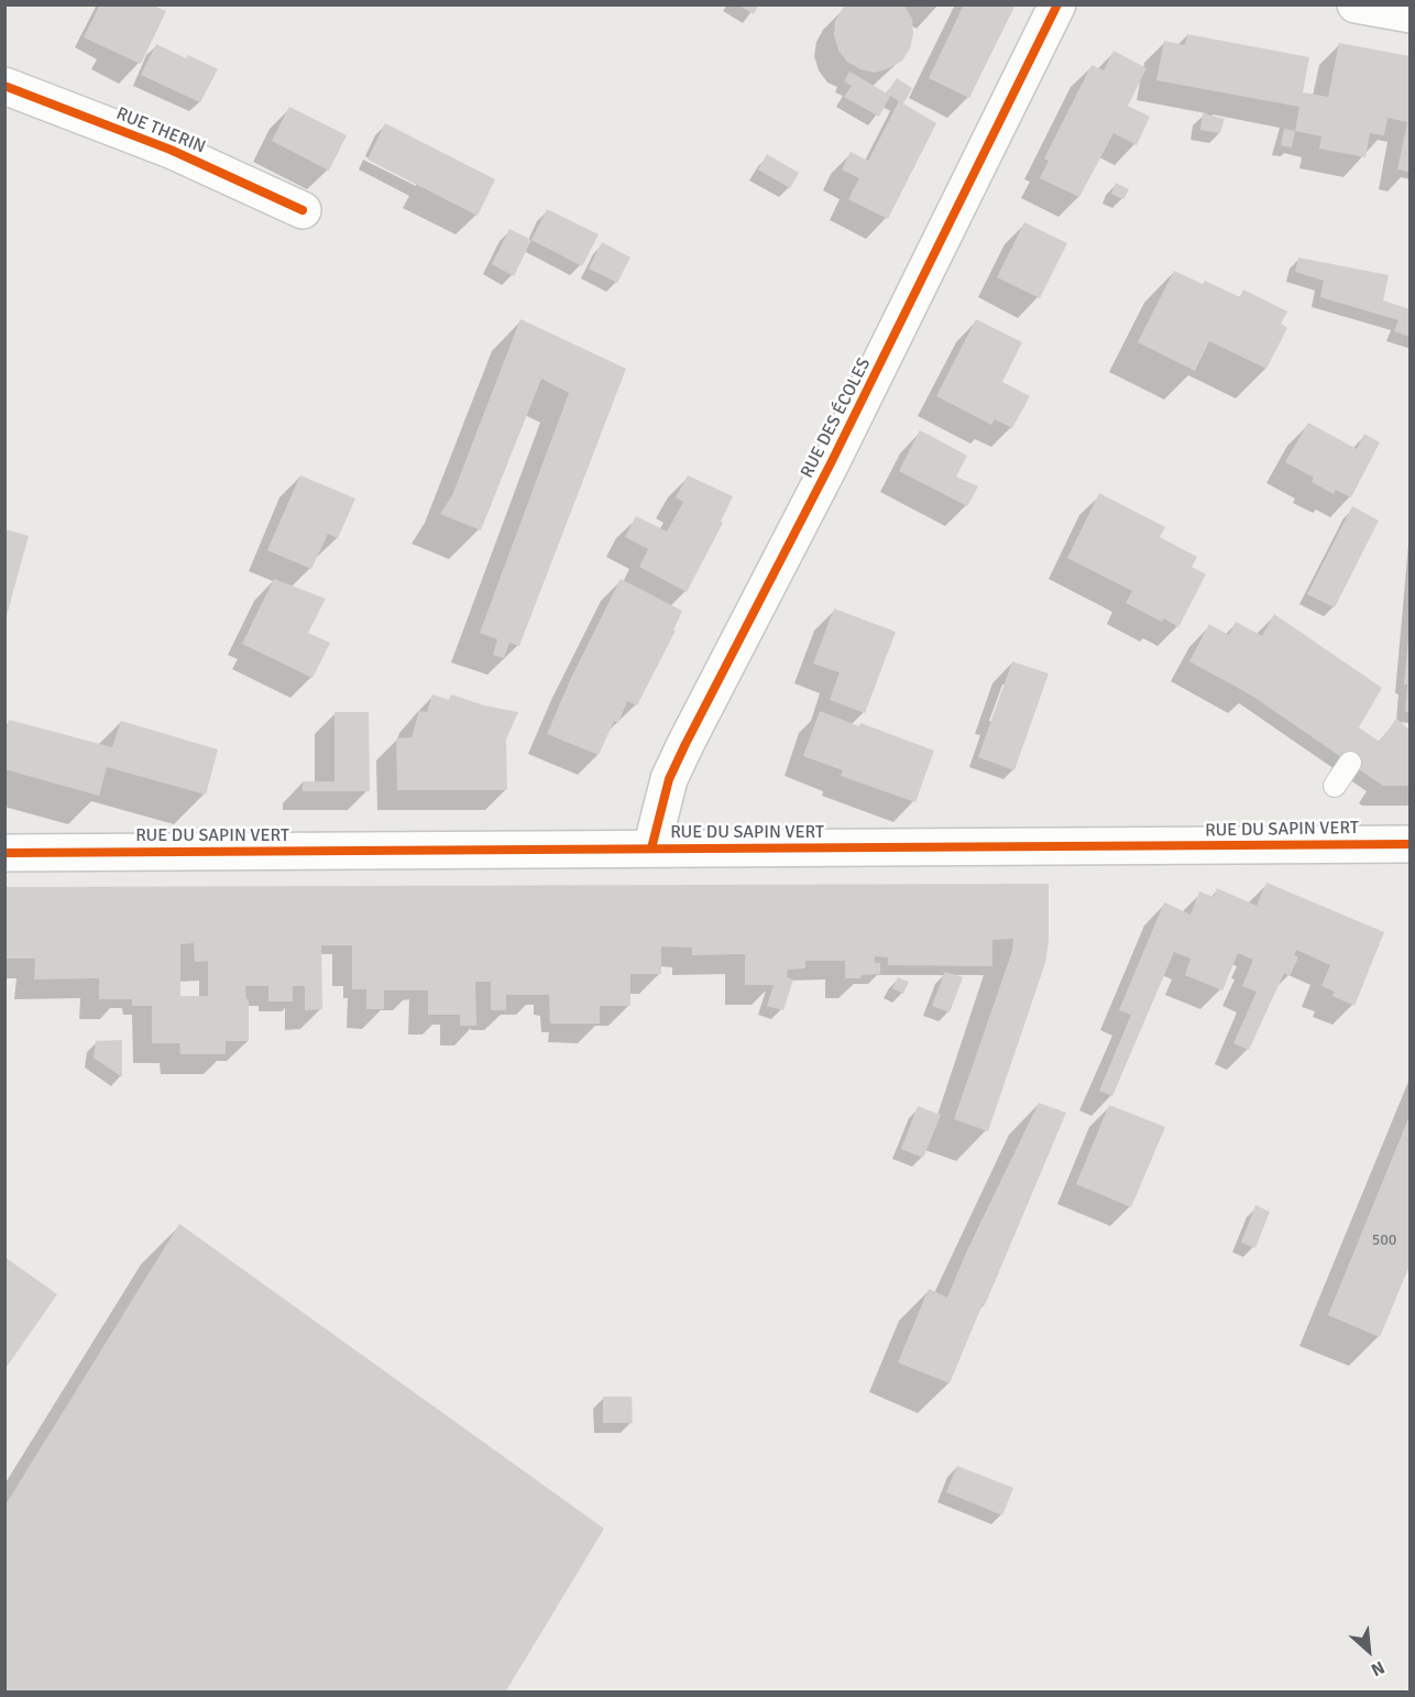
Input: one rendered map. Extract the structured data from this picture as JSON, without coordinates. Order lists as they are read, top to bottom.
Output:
{
  "streets": {
    "street": ["RUE THERIN", "RUE DES ÉCOLES", "RUE DU SAPIN VERT"]
  },
  "crossings": [
    ["RUE DES ÉCOLES", "RUE DU SAPIN VERT"]
  ],
  "house_numbers": ["500"],
  "north": "bottom right"
}
